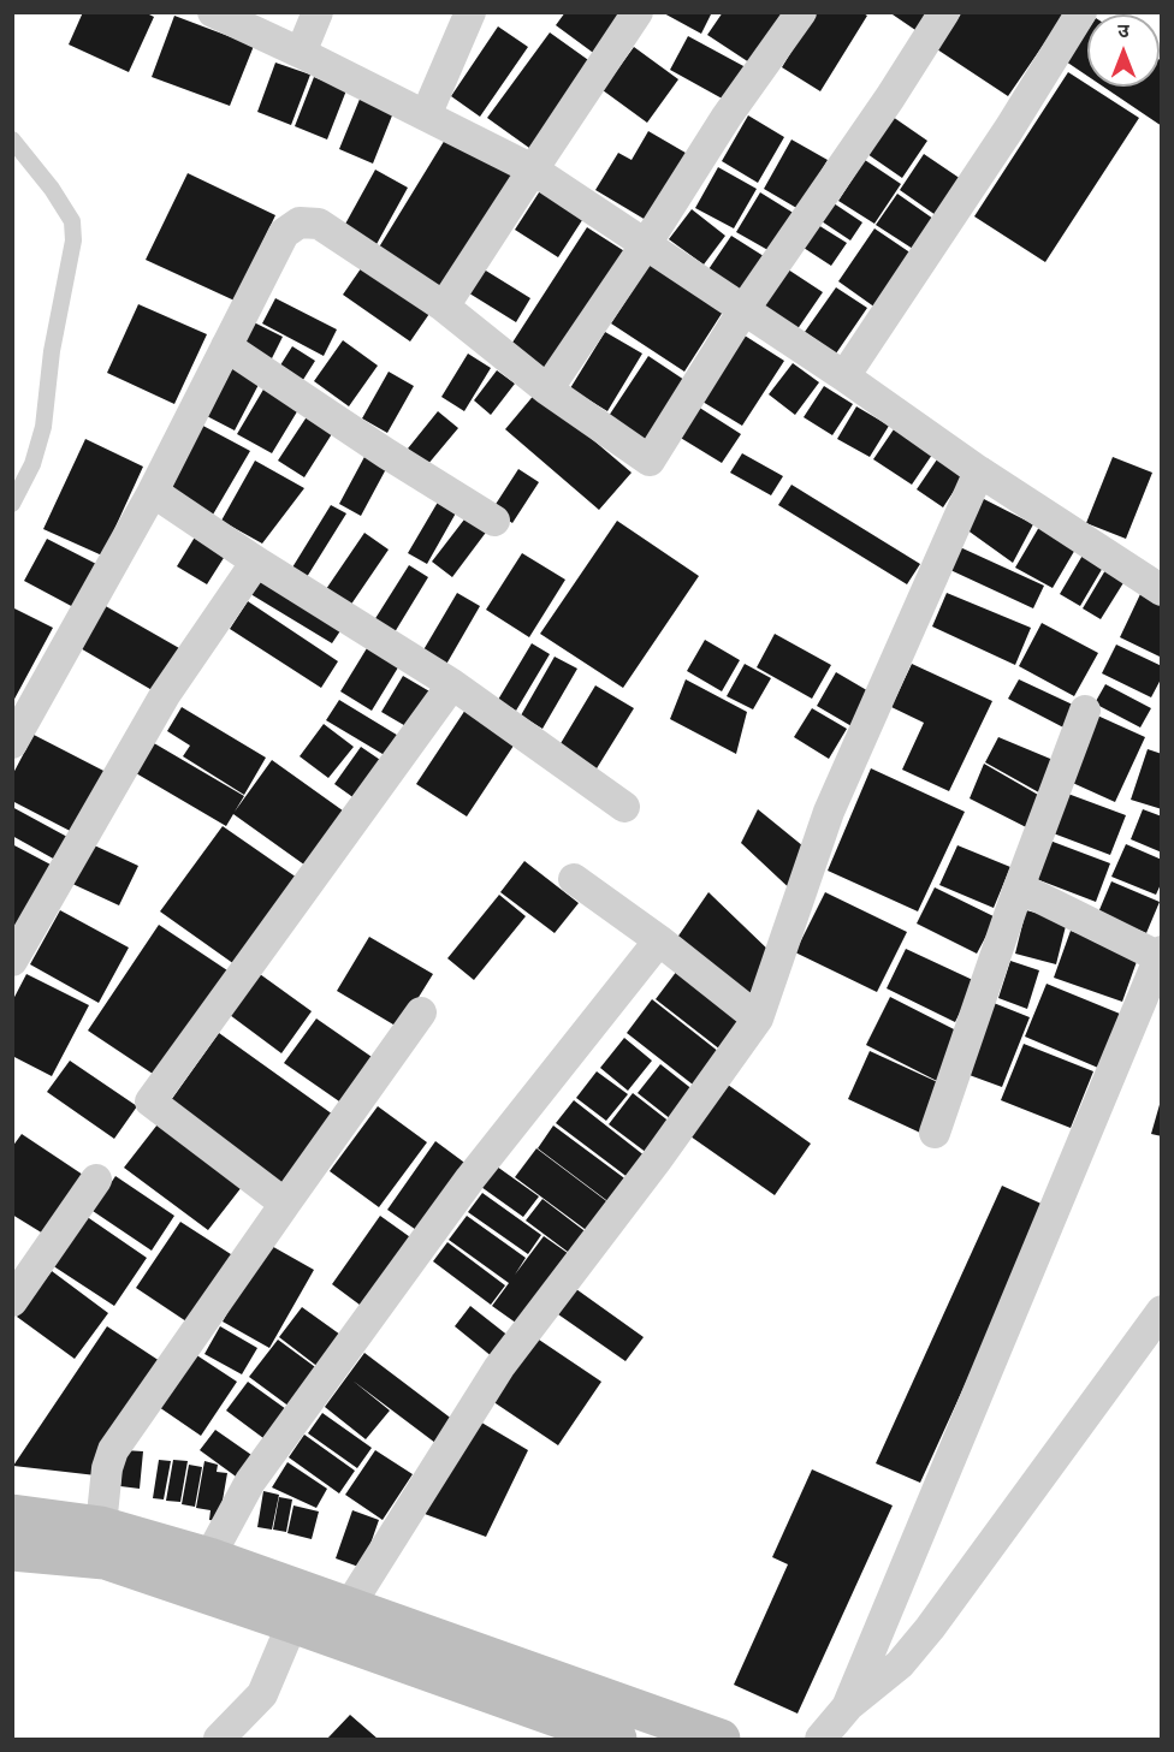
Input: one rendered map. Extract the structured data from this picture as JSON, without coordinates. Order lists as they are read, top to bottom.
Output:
{
  "north": "top"
}
